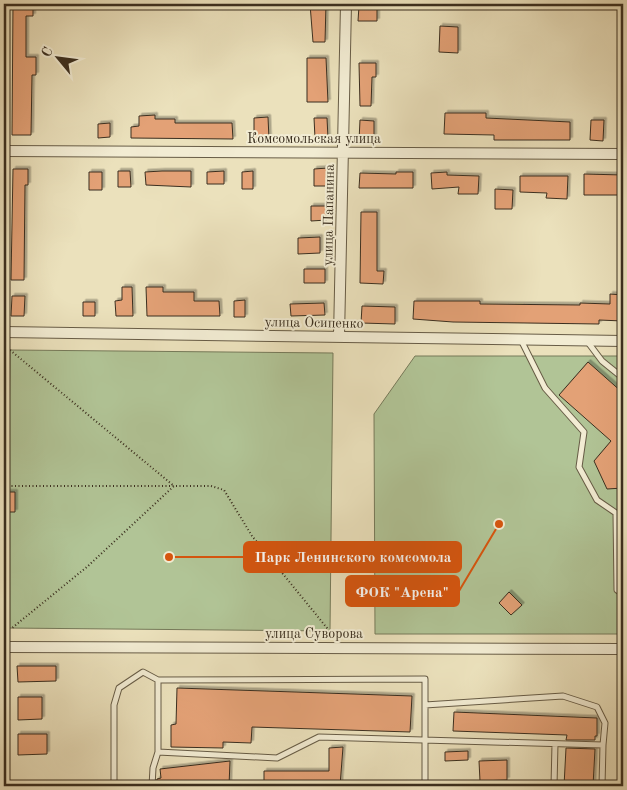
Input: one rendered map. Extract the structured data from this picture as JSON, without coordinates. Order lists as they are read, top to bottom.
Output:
{
  "streets": {
    "street": [
      "Комсомольская улица",
      "улица Папанина",
      "улица Осипенко",
      "улица Суворова"
    ]
  },
  "crossings": [
    ["Комсомольская улица", "улица Папанина"],
    ["улица Папанина", "улица Осипенко"]
  ],
  "places": ["ФОК \"Арена\"", "Парк Ленинского комсомола"],
  "north": "top left"
}
